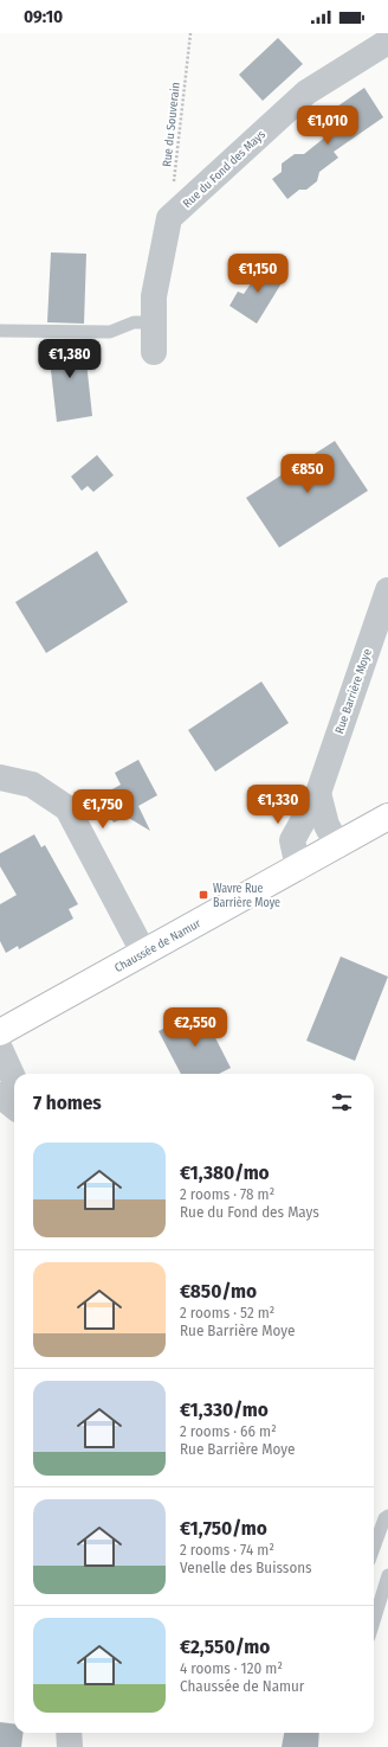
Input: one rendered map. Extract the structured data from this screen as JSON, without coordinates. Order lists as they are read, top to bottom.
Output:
{
  "streets": {
    "main road": ["Chaussée de Namur"],
    "street": ["Rue du Fond des Mays", "Rue Barrière Moye"],
    "path": ["Rue du Souverain"]
  },
  "crossings": [
    ["Rue du Souverain", "Rue du Fond des Mays"],
    ["Rue Barrière Moye", "Chaussée de Namur"]
  ],
  "places": {
    "transit": ["Wavre Rue Barrière Moye"]
  },
  "page": {
    "status": "09:10",
    "price": [
      "€1,010",
      "€1,150",
      "€1,380",
      "€850",
      "€1,330",
      "€1,750",
      "€2,550"
    ],
    "heading": "7 homes",
    "list": [
      {
        "name": "€1,380/mo",
        "note": "2 rooms · 78 m² · Rue du Fond des Mays"
      },
      {
        "name": "€850/mo",
        "note": "2 rooms · 52 m² · Rue Barrière Moye"
      },
      {
        "name": "€1,330/mo",
        "note": "2 rooms · 66 m² · Rue Barrière Moye"
      },
      {
        "name": "€1,750/mo",
        "note": "2 rooms · 74 m² · Venelle des Buissons"
      },
      {
        "name": "€2,550/mo",
        "note": "4 rooms · 120 m² · Chaussée de Namur"
      }
    ]
  }
}
